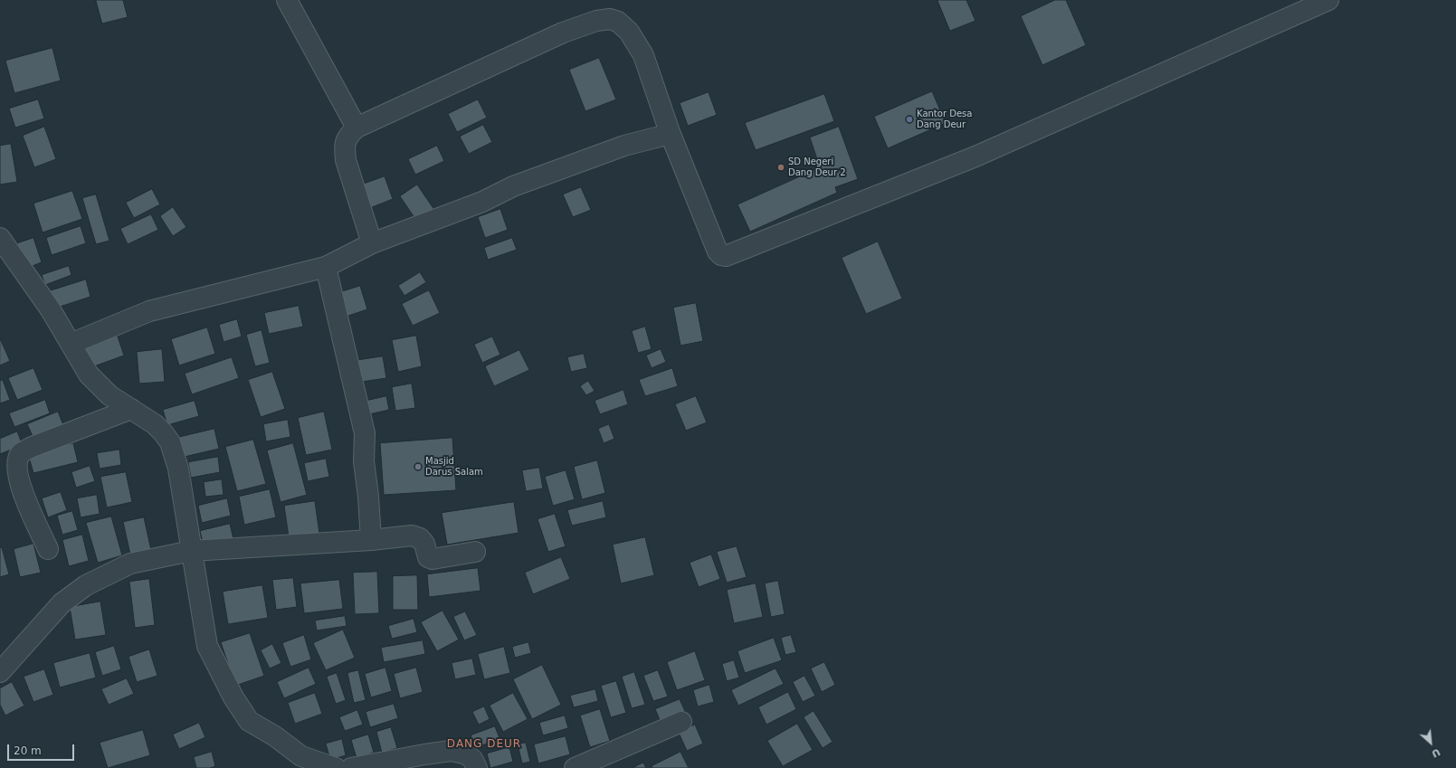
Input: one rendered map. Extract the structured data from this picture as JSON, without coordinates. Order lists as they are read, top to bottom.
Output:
{
  "districts": ["DANG DEUR"],
  "places": ["Kantor Desa Dang Deur", "SD Negeri Dang Deur 2", "Masjid Darus Salam"],
  "scale_bar": "20 m",
  "north": "bottom right"
}
